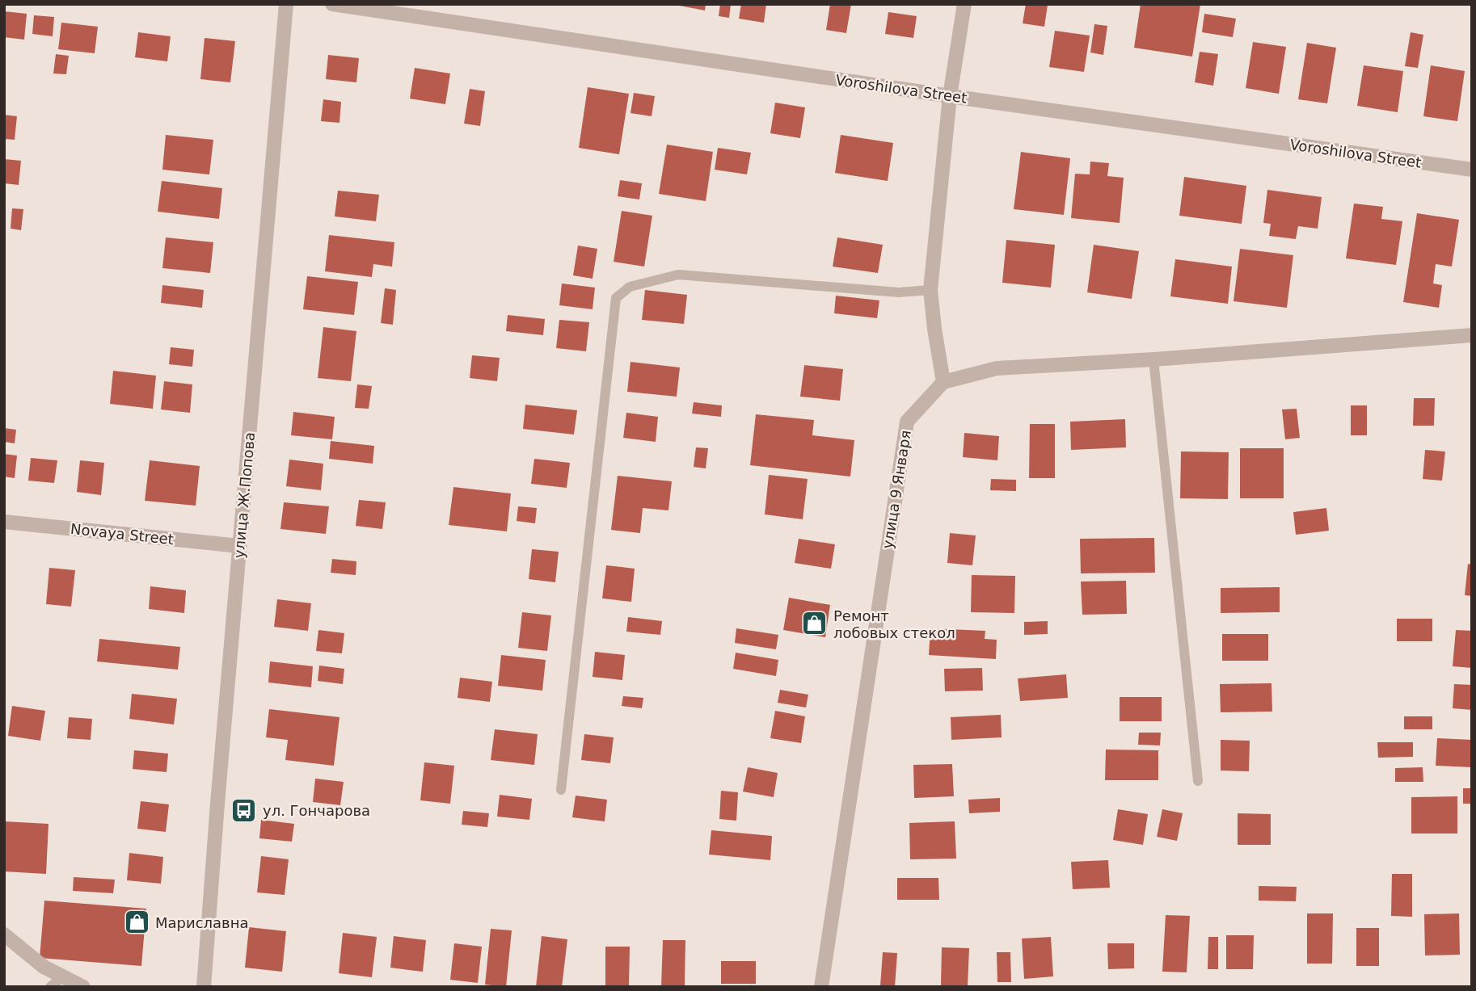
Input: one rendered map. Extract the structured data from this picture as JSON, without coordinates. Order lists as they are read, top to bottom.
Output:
{
  "streets": {
    "street": [
      "Voroshilova Street",
      "улица 9 Января",
      "улица Ж.Попова",
      "Novaya Street"
    ]
  },
  "crossings": [
    ["улица Ж.Попова", "Novaya Street"]
  ],
  "places": {
    "shop": ["Ремонт лобовых стекол", "Мариславна"],
    "bus stop": ["ул. Гончарова"]
  }
}
